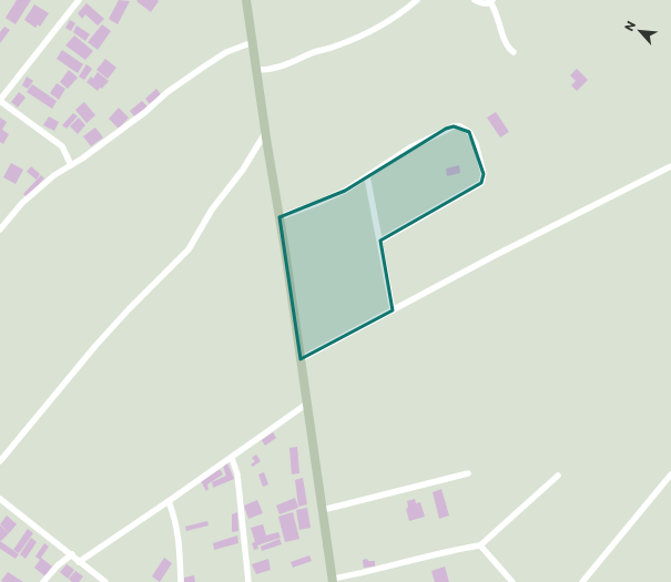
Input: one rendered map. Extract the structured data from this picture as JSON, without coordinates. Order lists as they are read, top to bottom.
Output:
{
  "north": "top left"
}
